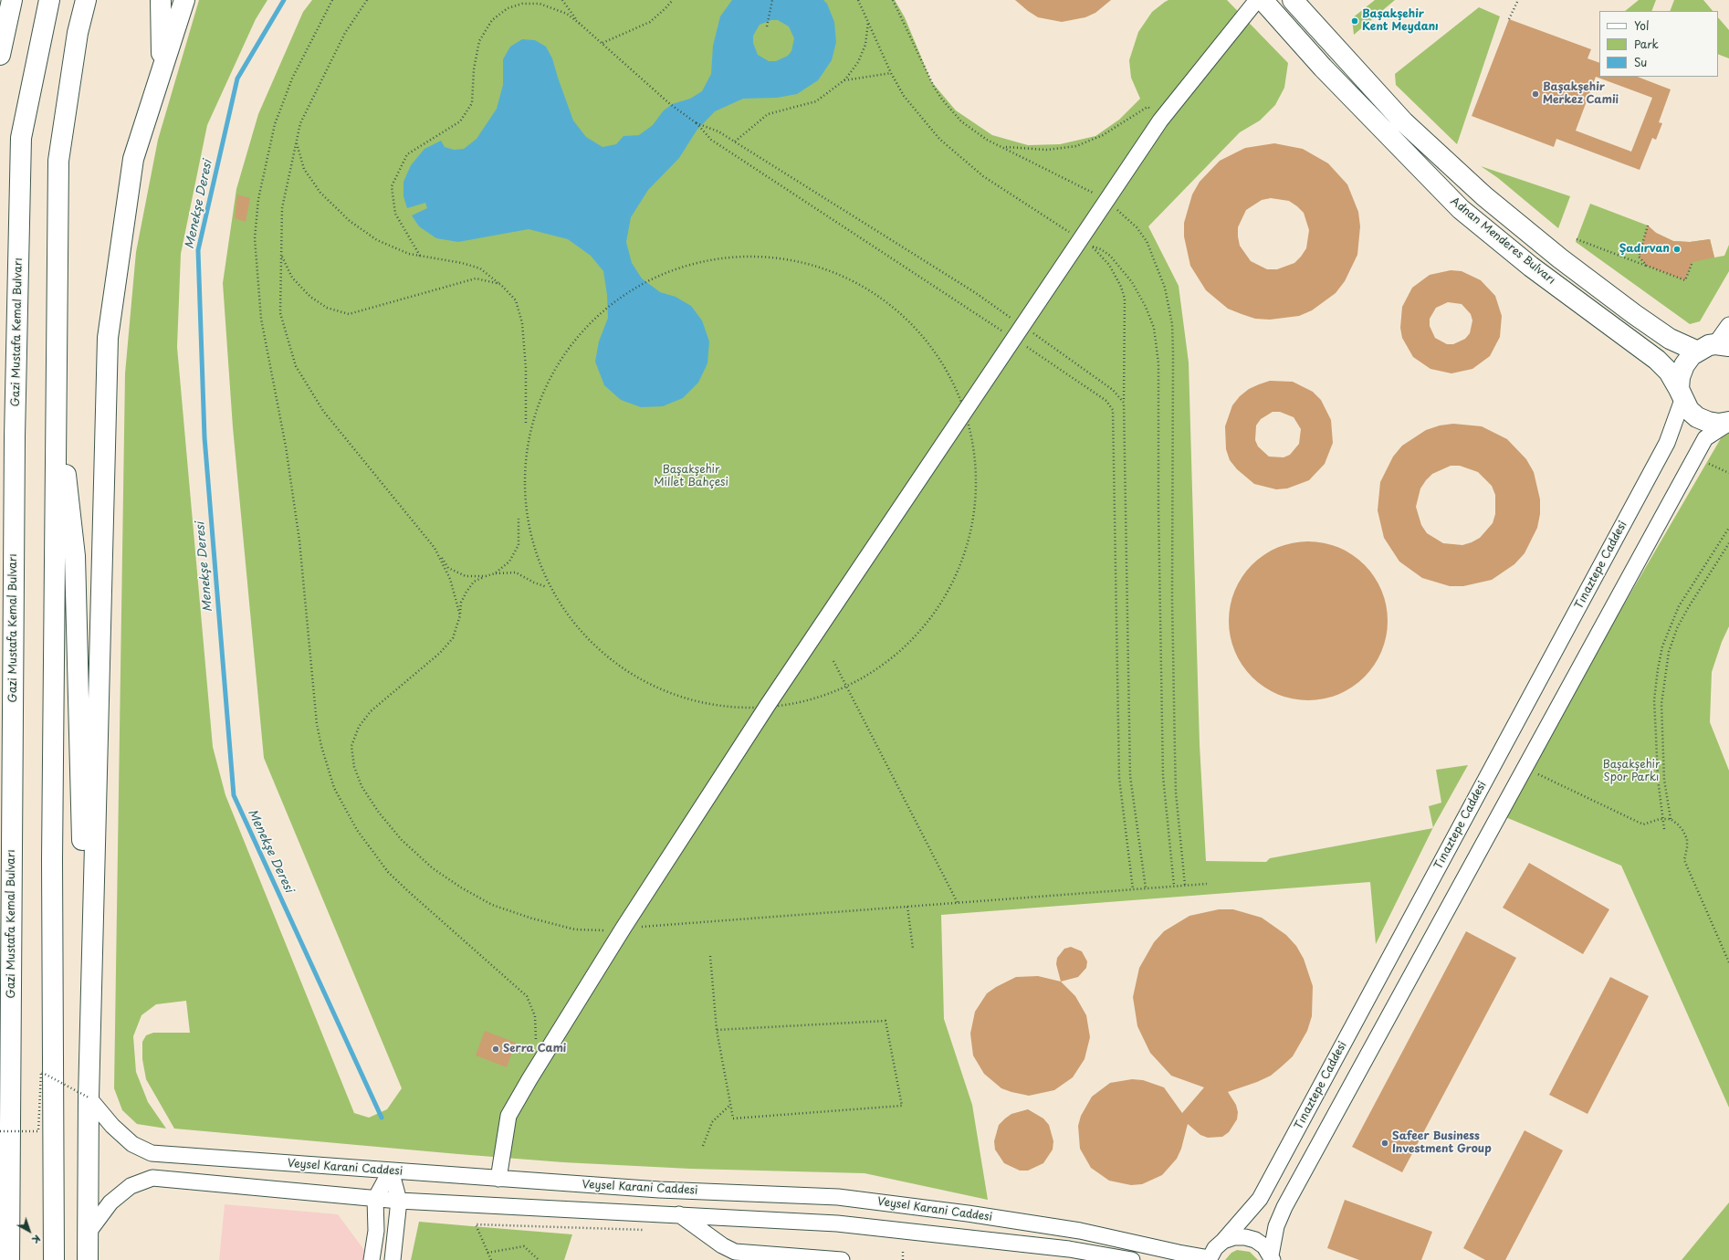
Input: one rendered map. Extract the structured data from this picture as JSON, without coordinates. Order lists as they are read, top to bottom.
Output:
{
  "streets": {
    "main road": ["Adnan Menderes Bulvarı", "Gazi Mustafa Kemal Bulvarı"],
    "street": ["Tınaztepe Caddesi", "Veysel Karani Caddesi"]
  },
  "crossings": [
    ["Adnan Menderes Bulvarı", "Tınaztepe Caddesi"],
    ["Tınaztepe Caddesi", "Veysel Karani Caddesi"]
  ],
  "water": ["Menekşe Deresi"],
  "parks": ["Başakşehir Millet Bahçesi", "Başakşehir Spor Parkı"],
  "places": [
    "Başakşehir Kent Meydanı",
    "Başakşehir Merkez Camii",
    "Şadırvan",
    "Serra Cami",
    "Safeer Business Investment Group"
  ],
  "legend": ["Yol", "Park", "Su"],
  "north": "bottom right"
}
